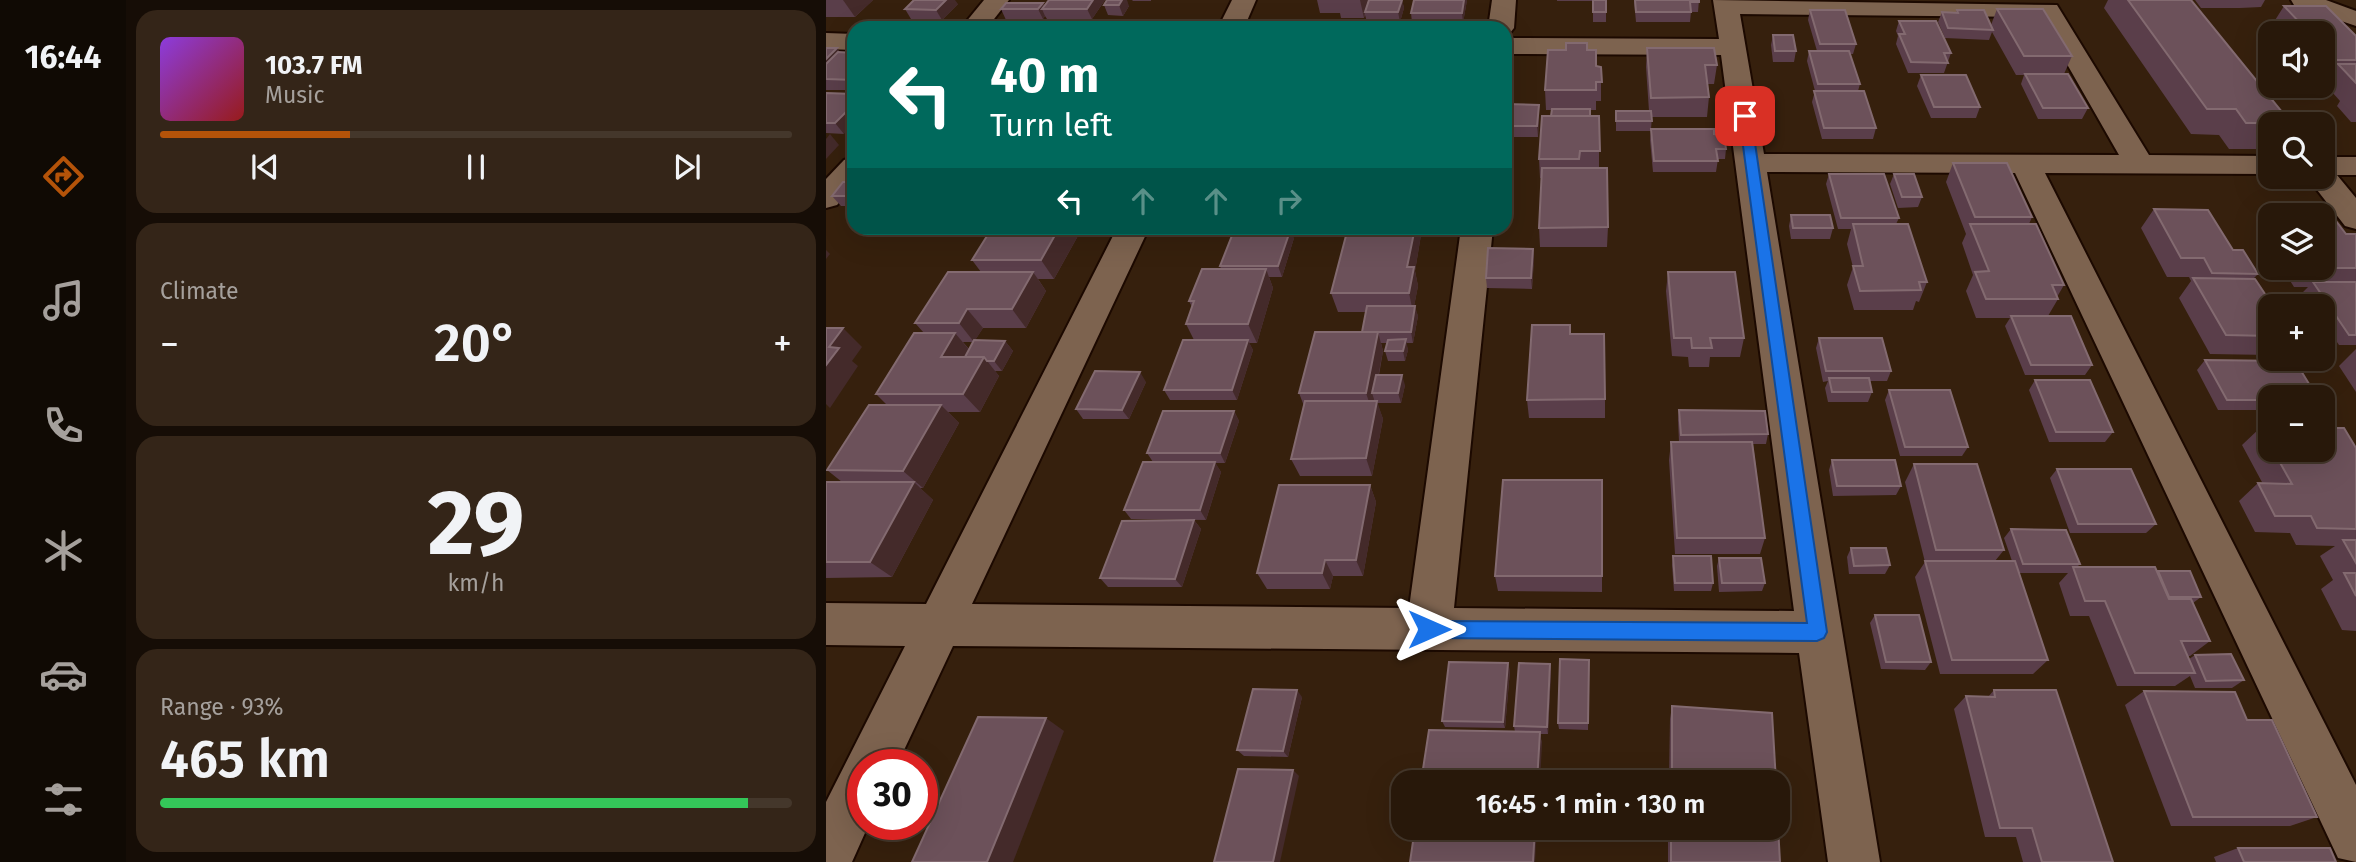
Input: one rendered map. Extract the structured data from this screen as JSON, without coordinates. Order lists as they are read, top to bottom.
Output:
{
  "page": {
    "tabs": "16:44",
    "map_buttons": ["+", "−"],
    "turn": ["40 m", "Turn left"],
    "song": ["103.7 FM", "Music"],
    "tile": [
      "Climate",
      ["29", "km/h"],
      ["Range · 93%", "465 km"]
    ],
    "heat": ["−", "20°", "+"],
    "limit": "30",
    "trip": "16:45 · 1 min · 130 m"
  }
}
